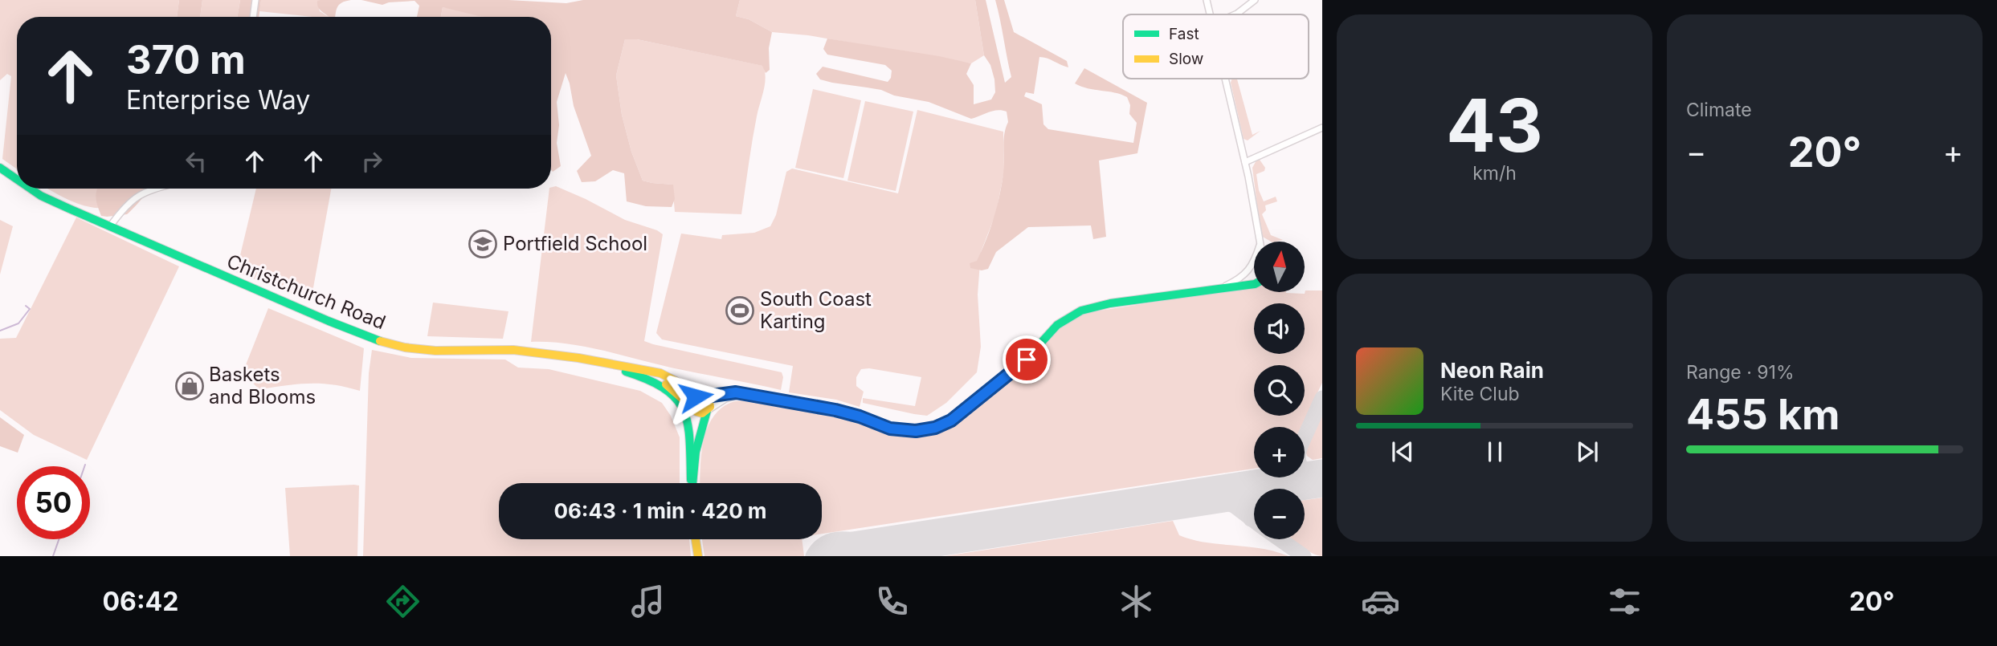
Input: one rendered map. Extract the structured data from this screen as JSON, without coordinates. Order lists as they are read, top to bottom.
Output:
{
  "streets": {
    "main road": ["Christchurch Road"]
  },
  "places": {
    "school or university": ["Portfield School"],
    "sports": ["South Coast Karting"],
    "shop": ["Baskets and Blooms"]
  },
  "legend": ["Fast", "Slow"],
  "north": "top",
  "page": {
    "tile": [
      ["43", "km/h"],
      "Climate",
      ["Range · 91%", "455 km"]
    ],
    "turn": ["370 m", "Enterprise Way"],
    "heat": ["−", "20°", "+"],
    "map_buttons": ["+", "−"],
    "song": ["Neon Rain", "Kite Club"],
    "limit": "50",
    "trip": "06:43 · 1 min · 420 m",
    "tabs": ["06:42", "20°"]
  }
}
